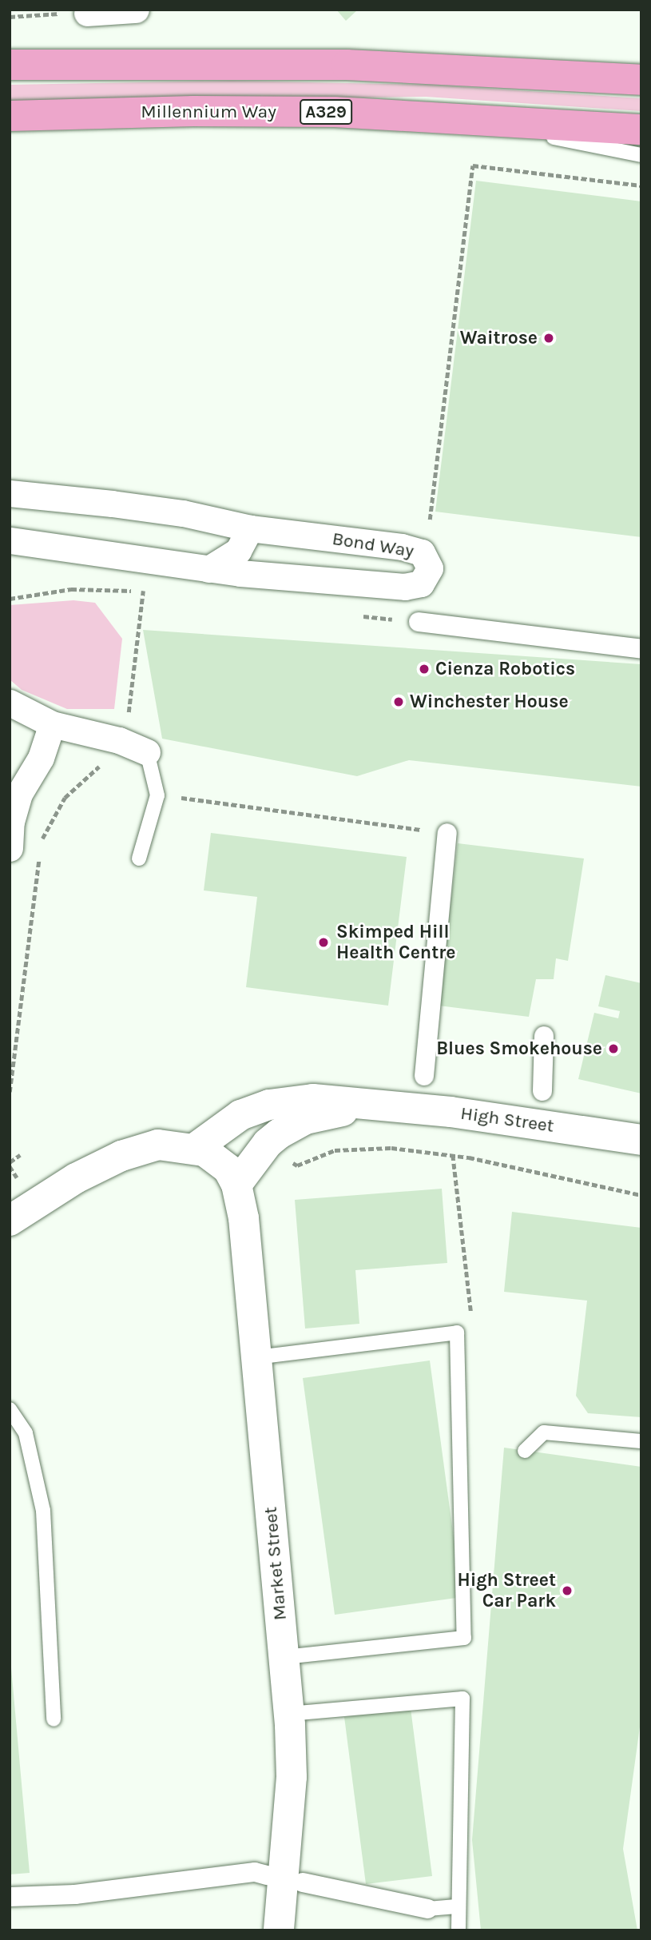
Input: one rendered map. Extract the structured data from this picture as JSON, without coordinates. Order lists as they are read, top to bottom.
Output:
{
  "streets": {
    "main road": ["Millennium Way", "A329"],
    "street": ["Bond Way", "High Street", "Market Street"]
  },
  "crossings": [
    ["High Street", "Market Street"]
  ],
  "places": [
    "Waitrose",
    "Cienza Robotics",
    "Winchester House",
    "Skimped Hill Health Centre",
    "Blues Smokehouse",
    "High Street Car Park"
  ]
}
